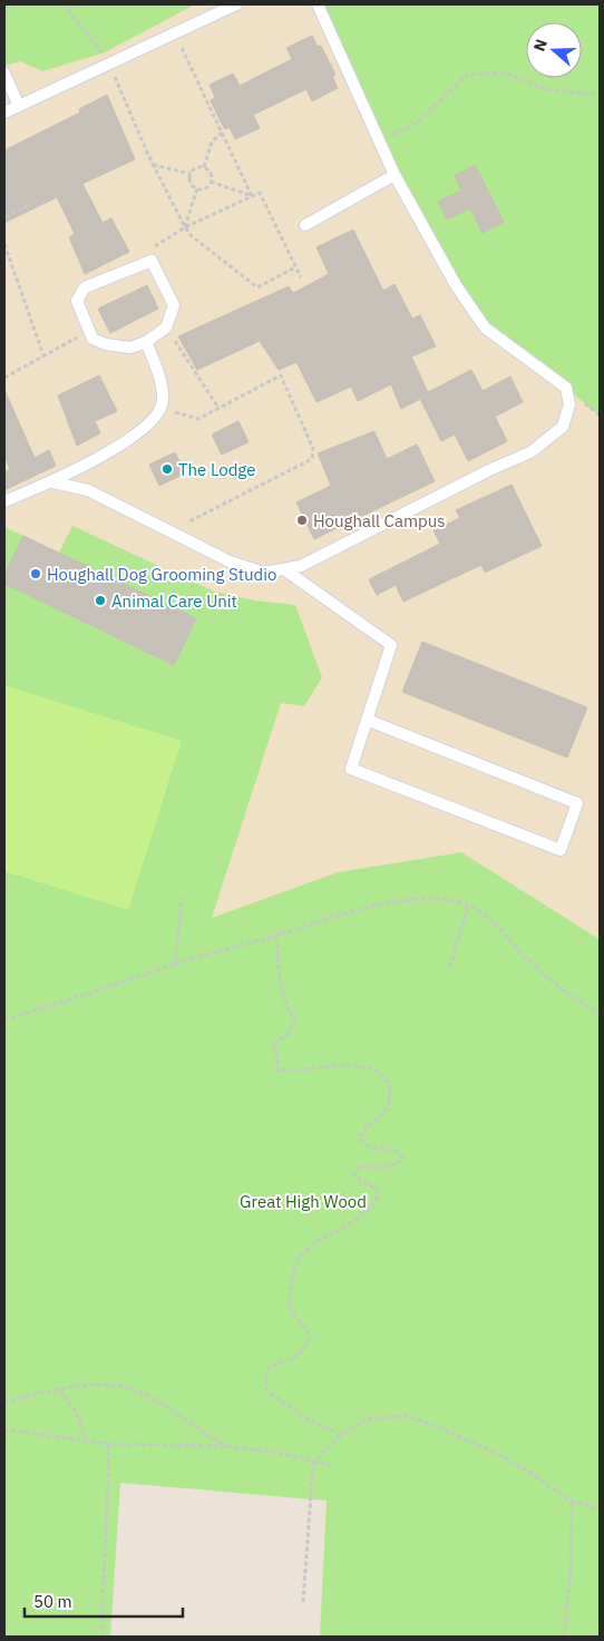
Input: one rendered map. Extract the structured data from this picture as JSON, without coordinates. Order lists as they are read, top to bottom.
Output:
{
  "parks": ["Great High Wood"],
  "places": [
    "The Lodge",
    "Houghall Campus",
    "Houghall Dog Grooming Studio",
    "Animal Care Unit"
  ],
  "scale_bar": "50 m",
  "north": "left"
}
